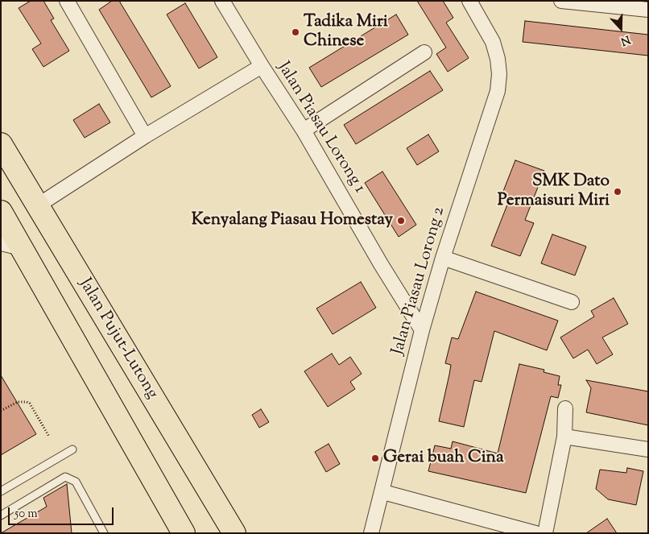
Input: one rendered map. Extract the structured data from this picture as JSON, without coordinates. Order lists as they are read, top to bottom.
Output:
{
  "streets": {
    "highway": ["Jalan Pujut-Lutong"],
    "street": ["Jalan Piasau Lorong 1", "Jalan Piasau Lorong 2"]
  },
  "crossings": [
    ["Jalan Piasau Lorong 1", "Jalan Piasau Lorong 2"],
    ["Jalan Piasau Lorong 1", "Jalan Pujut-Lutong"]
  ],
  "places": [
    "Tadika Miri Chinese",
    "SMK Dato Permaisuri Miri",
    "Kenyalang Piasau Homestay",
    "Gerai buah Cina"
  ],
  "scale_bar": "50 m",
  "north": "bottom"
}
